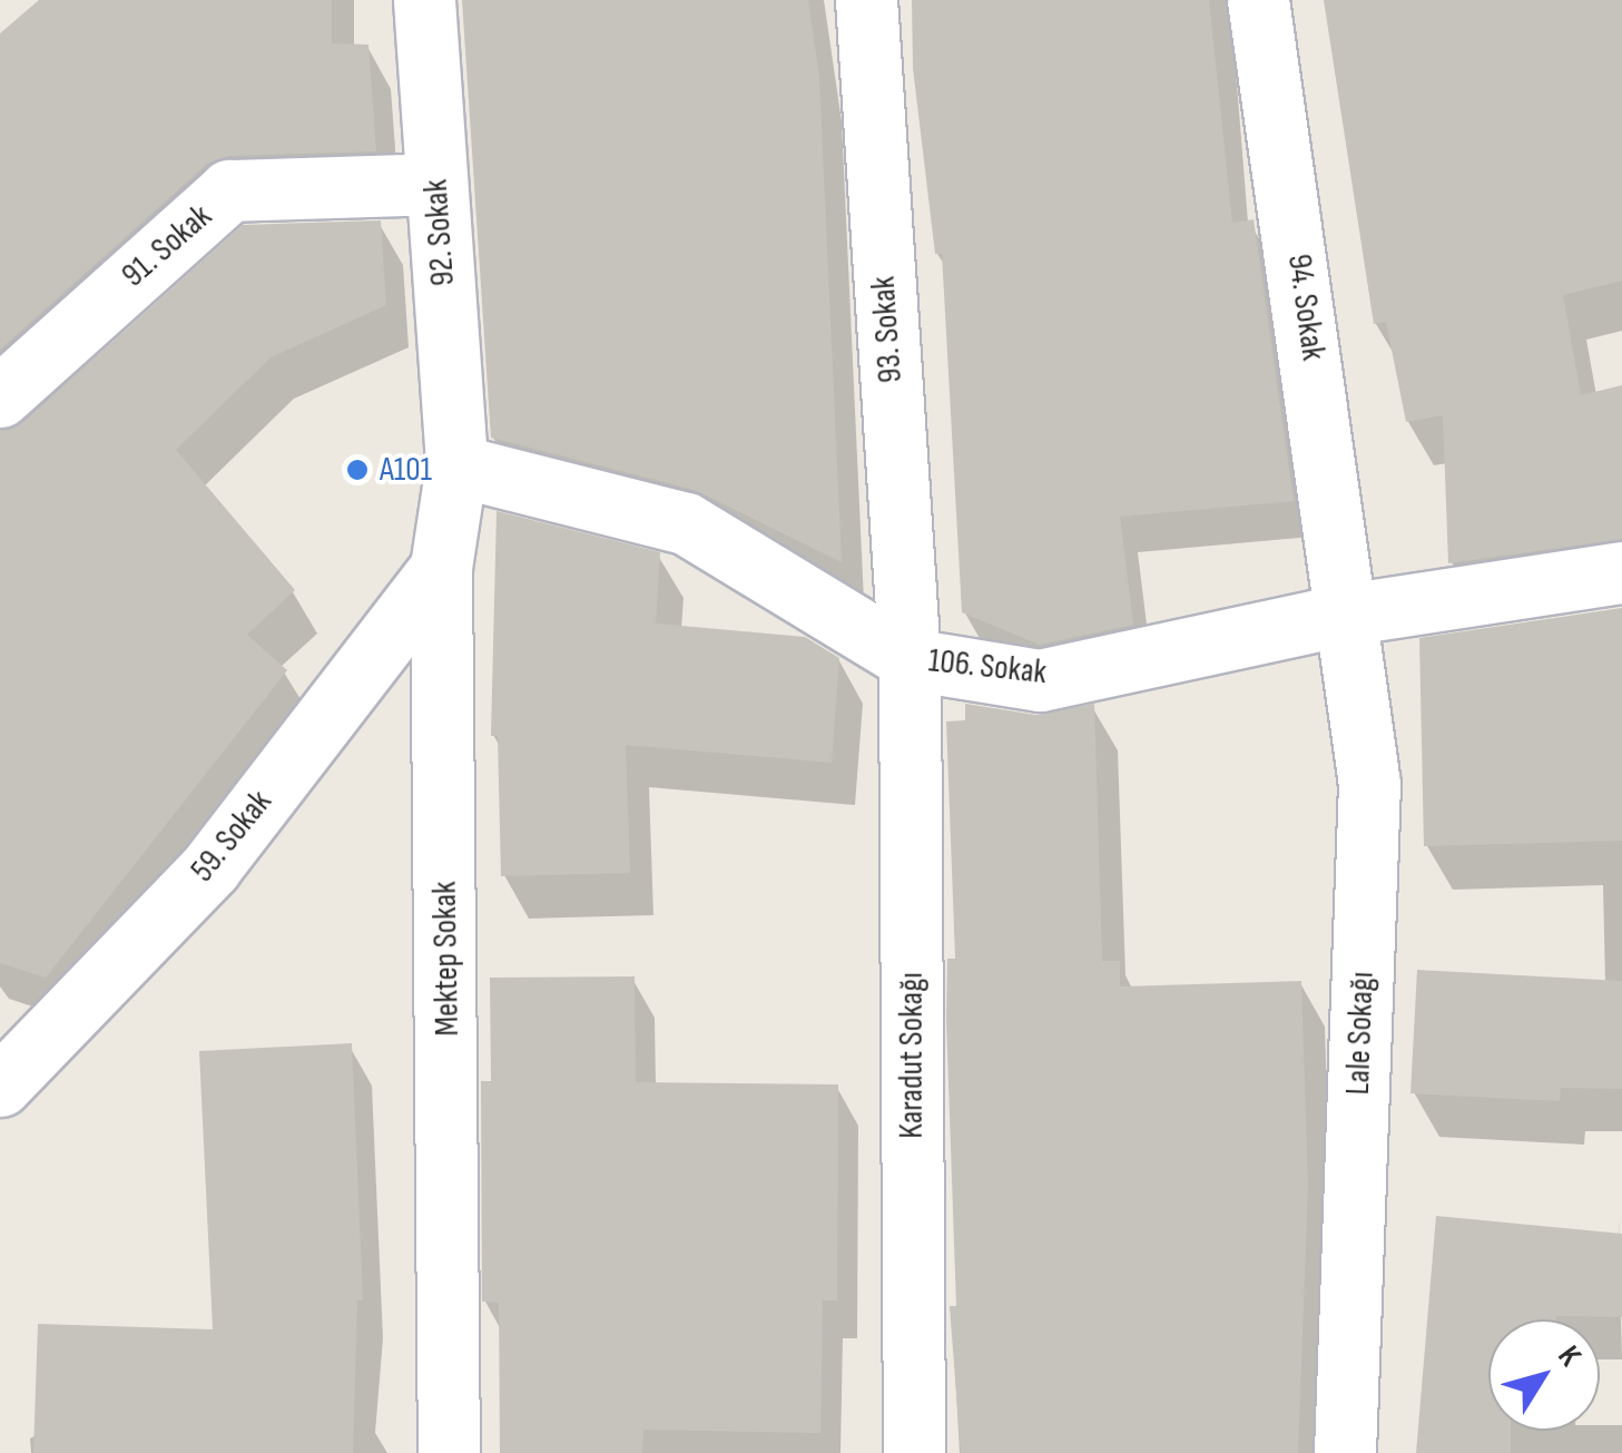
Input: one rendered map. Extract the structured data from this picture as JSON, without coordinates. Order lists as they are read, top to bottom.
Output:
{
  "streets": {
    "street": [
      "92. Sokak",
      "91. Sokak",
      "94. Sokak",
      "93. Sokak",
      "106. Sokak",
      "59. Sokak",
      "Mektep Sokak",
      "Lale Sokağı",
      "Karadut Sokağı"
    ]
  },
  "crossings": [
    ["92. Sokak", "91. Sokak"],
    ["92. Sokak", "106. Sokak"],
    ["92. Sokak", "Mektep Sokak"],
    ["94. Sokak", "106. Sokak"],
    ["94. Sokak", "Lale Sokağı"],
    ["93. Sokak", "106. Sokak"],
    ["93. Sokak", "Karadut Sokağı"],
    ["106. Sokak", "Mektep Sokak"],
    ["106. Sokak", "Lale Sokağı"],
    ["106. Sokak", "Karadut Sokağı"],
    ["59. Sokak", "Mektep Sokak"]
  ],
  "places": ["A101"],
  "north": "top right"
}
